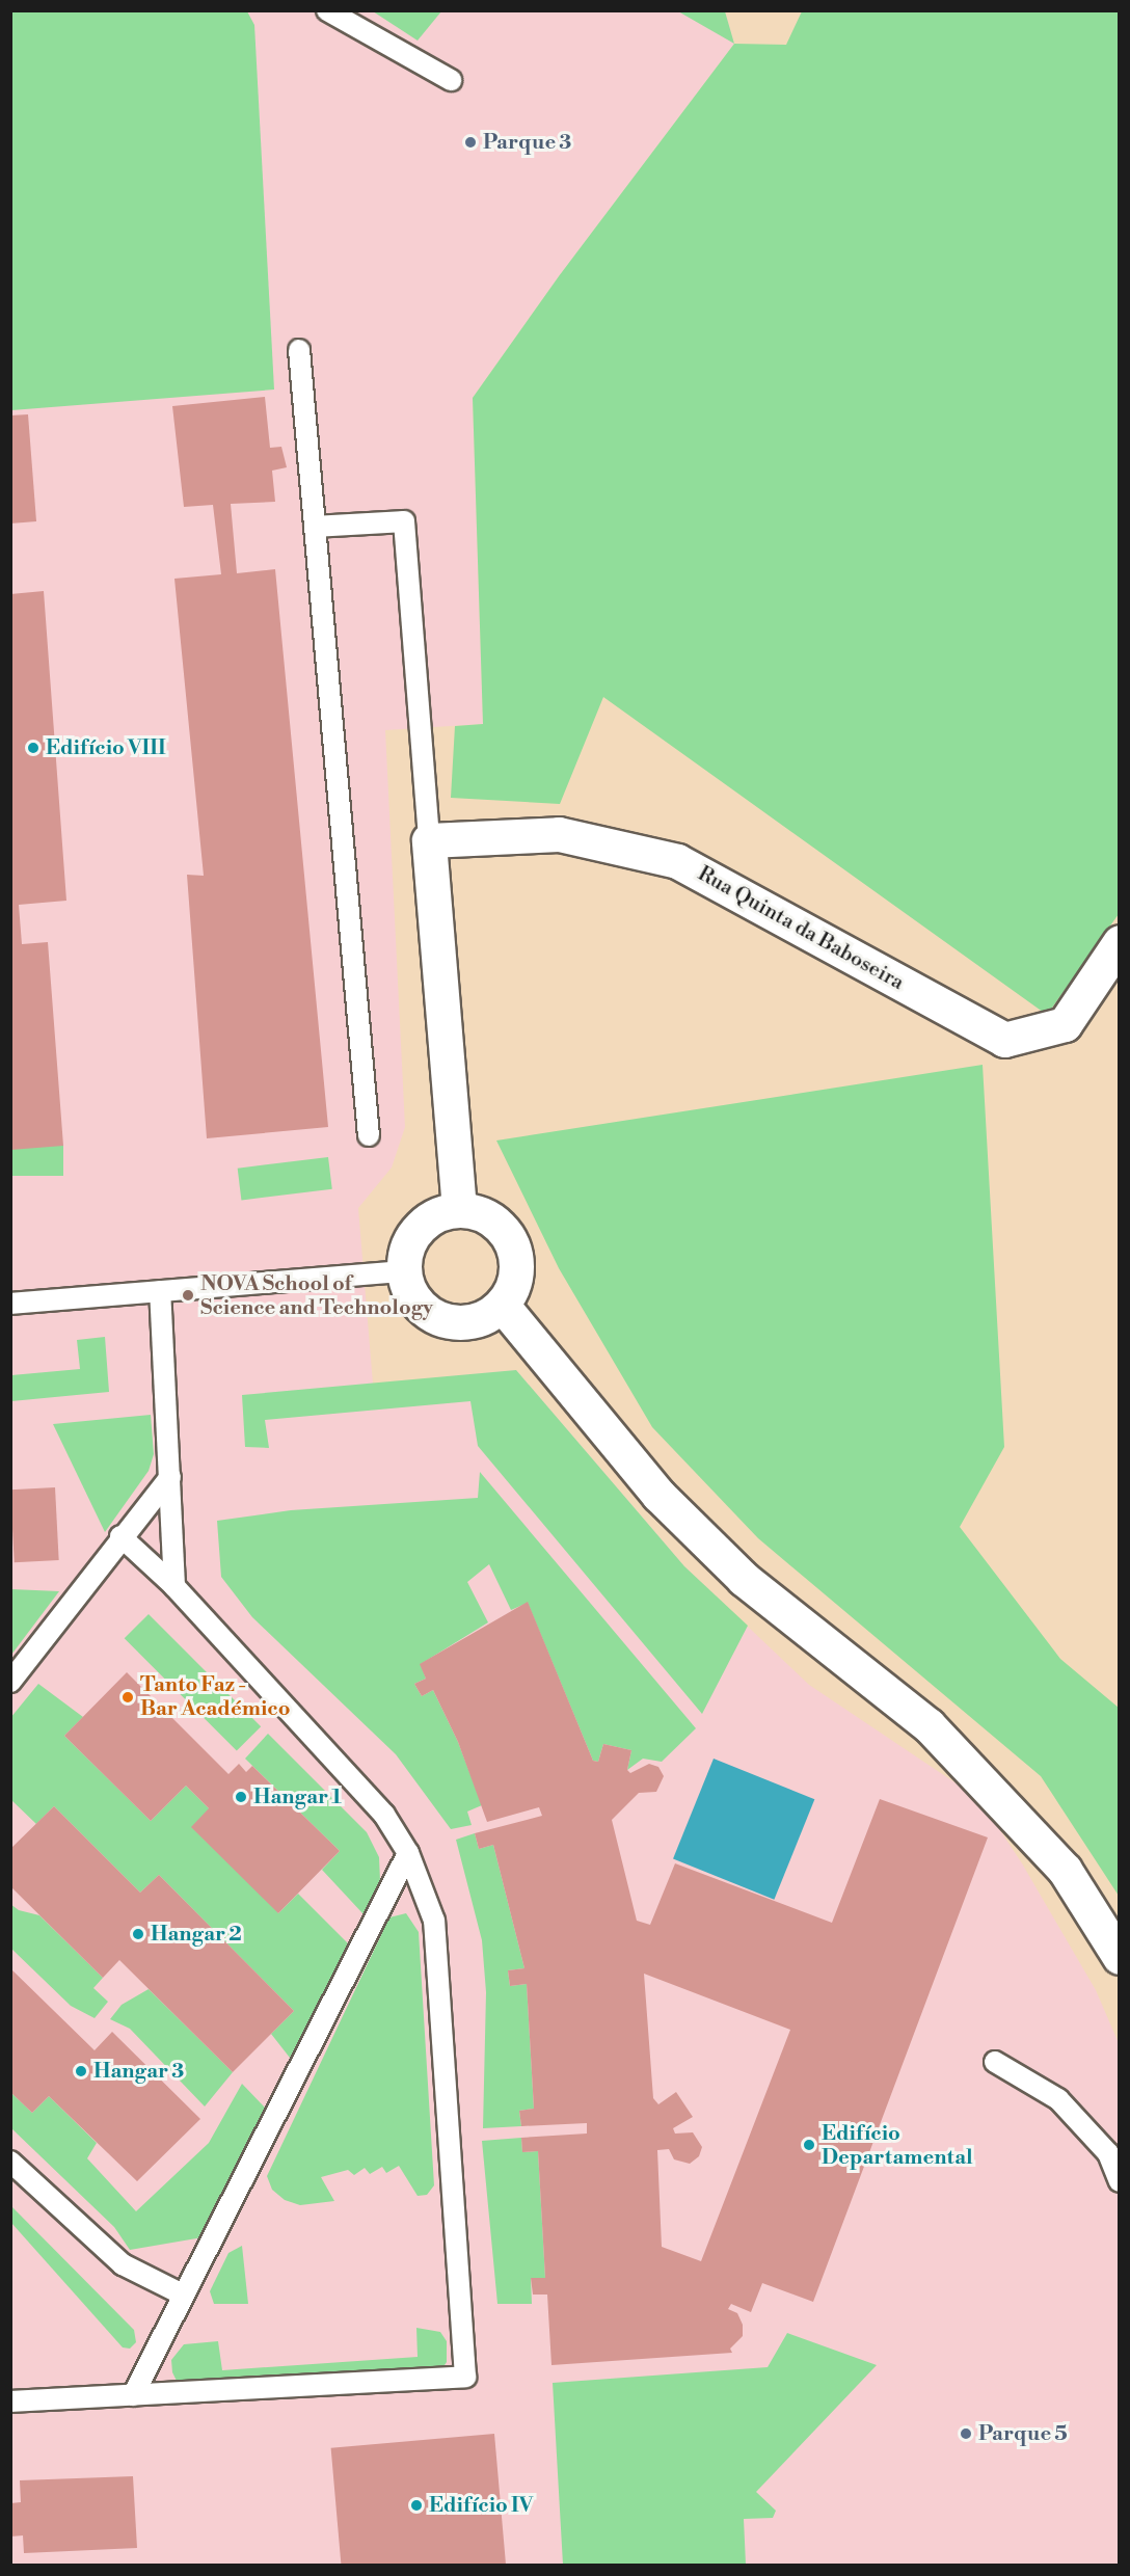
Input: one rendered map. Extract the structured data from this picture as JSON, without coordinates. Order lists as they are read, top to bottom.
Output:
{
  "streets": {
    "street": ["Rua Quinta da Baboseira"]
  },
  "places": [
    "Parque 3",
    "Edifício VIII",
    "NOVA School of Science and Technology",
    "Tanto Faz - Bar Académico",
    "Hangar 1",
    "Hangar 2",
    "Hangar 3",
    "Edifício Departamental",
    "Parque 5",
    "Edifício IV"
  ]
}
